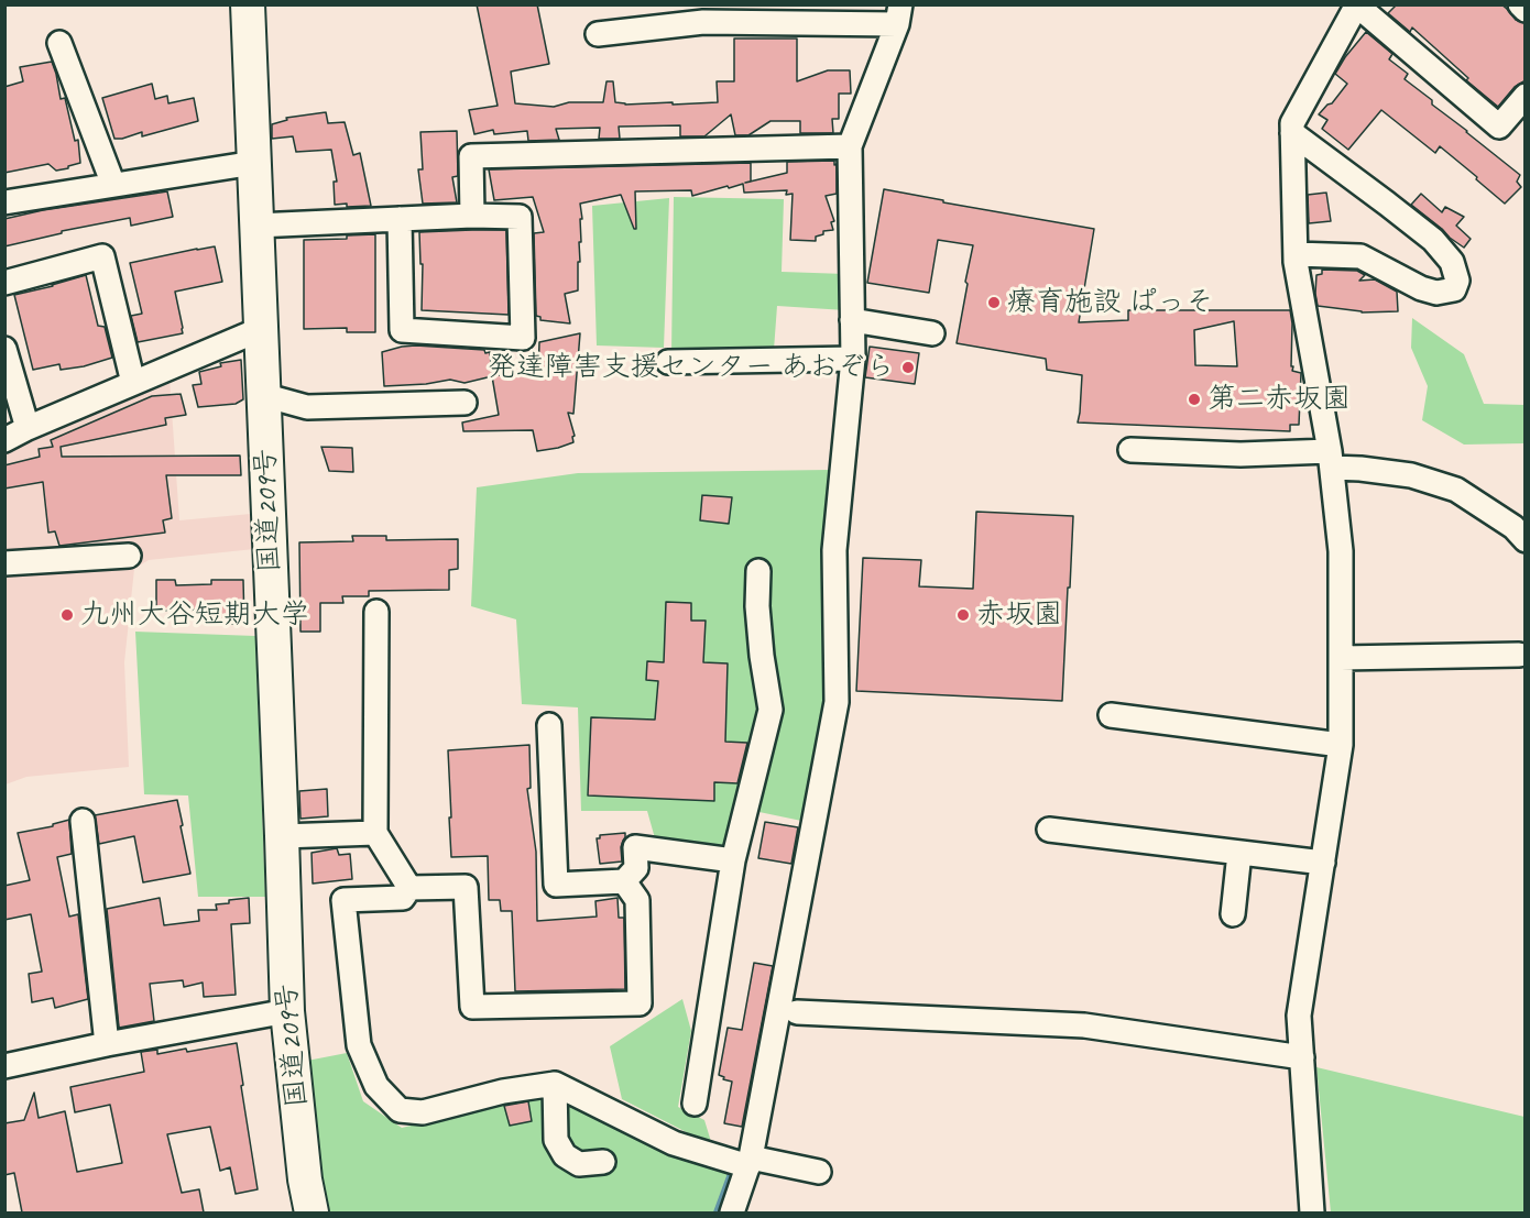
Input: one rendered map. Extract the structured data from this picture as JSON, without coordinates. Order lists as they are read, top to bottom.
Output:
{
  "streets": {
    "highway": ["国道209号"]
  },
  "places": [
    "療育施設 ぱっそ",
    "発達障害支援センター あおぞら",
    "第二赤坂園",
    "九州大谷短期大学",
    "赤坂園"
  ]
}
